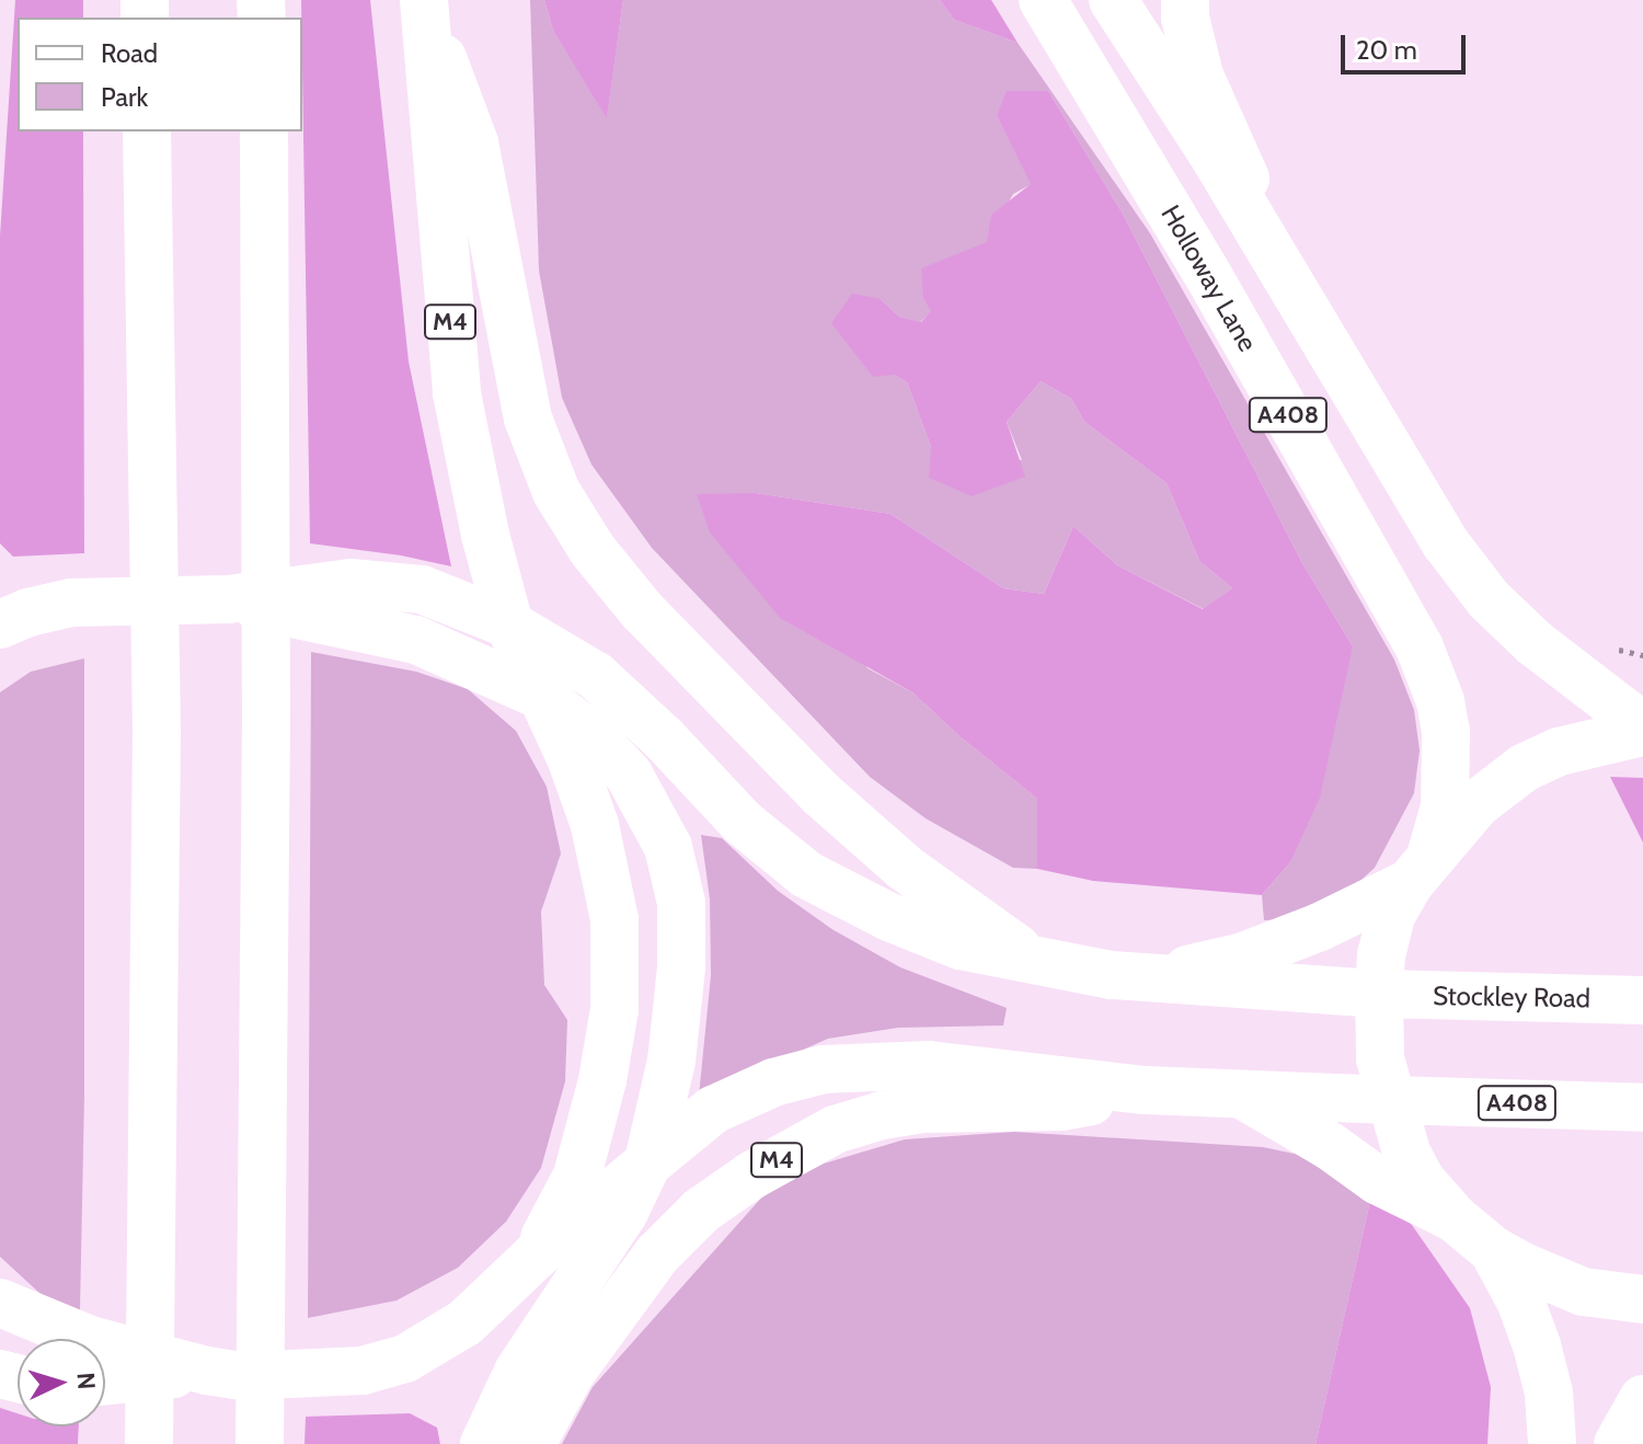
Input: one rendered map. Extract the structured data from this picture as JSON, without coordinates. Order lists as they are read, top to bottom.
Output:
{
  "streets": {
    "main road": [
      "Holloway Lane",
      "M4",
      "A408",
      "Stockley Road"
    ]
  },
  "crossings": [
    ["Holloway Lane", "M4"],
    ["Holloway Lane", "A408"],
    ["M4", "A408"],
    ["M4", "Stockley Road"],
    ["A408", "Stockley Road"]
  ],
  "legend": ["Road", "Park"],
  "scale_bar": "20 m",
  "north": "right"
}
